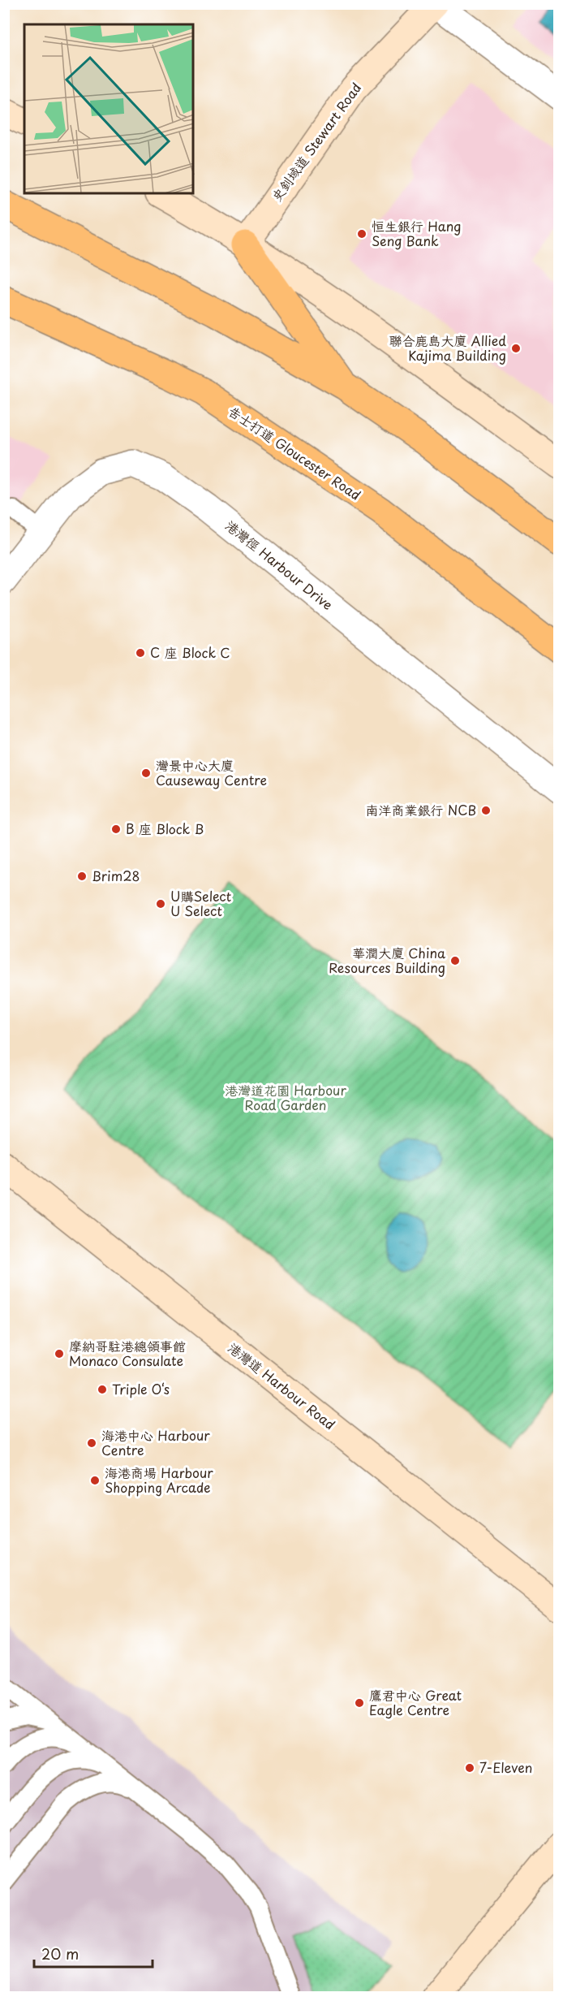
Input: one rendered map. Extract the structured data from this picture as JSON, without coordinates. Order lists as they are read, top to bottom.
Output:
{
  "streets": {
    "highway": ["告士打道 Gloucester Road"],
    "street": ["史釗域道 Stewart Road", "港灣徑 Harbour Drive", "港灣道 Harbour Road"]
  },
  "parks": ["港灣道花園 Harbour Road Garden"],
  "places": [
    "恒生銀行 Hang Seng Bank",
    "聯合鹿島大廈 Allied Kajima Building",
    "C 座 Block C",
    "灣景中心大廈 Causeway Centre",
    "南洋商業銀行 NCB",
    "B 座 Block B",
    "Brim28",
    "U購Select U Select",
    "華潤大廈 China Resources Building",
    "摩納哥駐港總領事館 Monaco Consulate",
    "Triple O‘s",
    "海港中心 Harbour Centre",
    "海港商場 Harbour Shopping Arcade",
    "鷹君中心 Great Eagle Centre",
    "7-Eleven"
  ],
  "scale_bar": "20 m"
}
